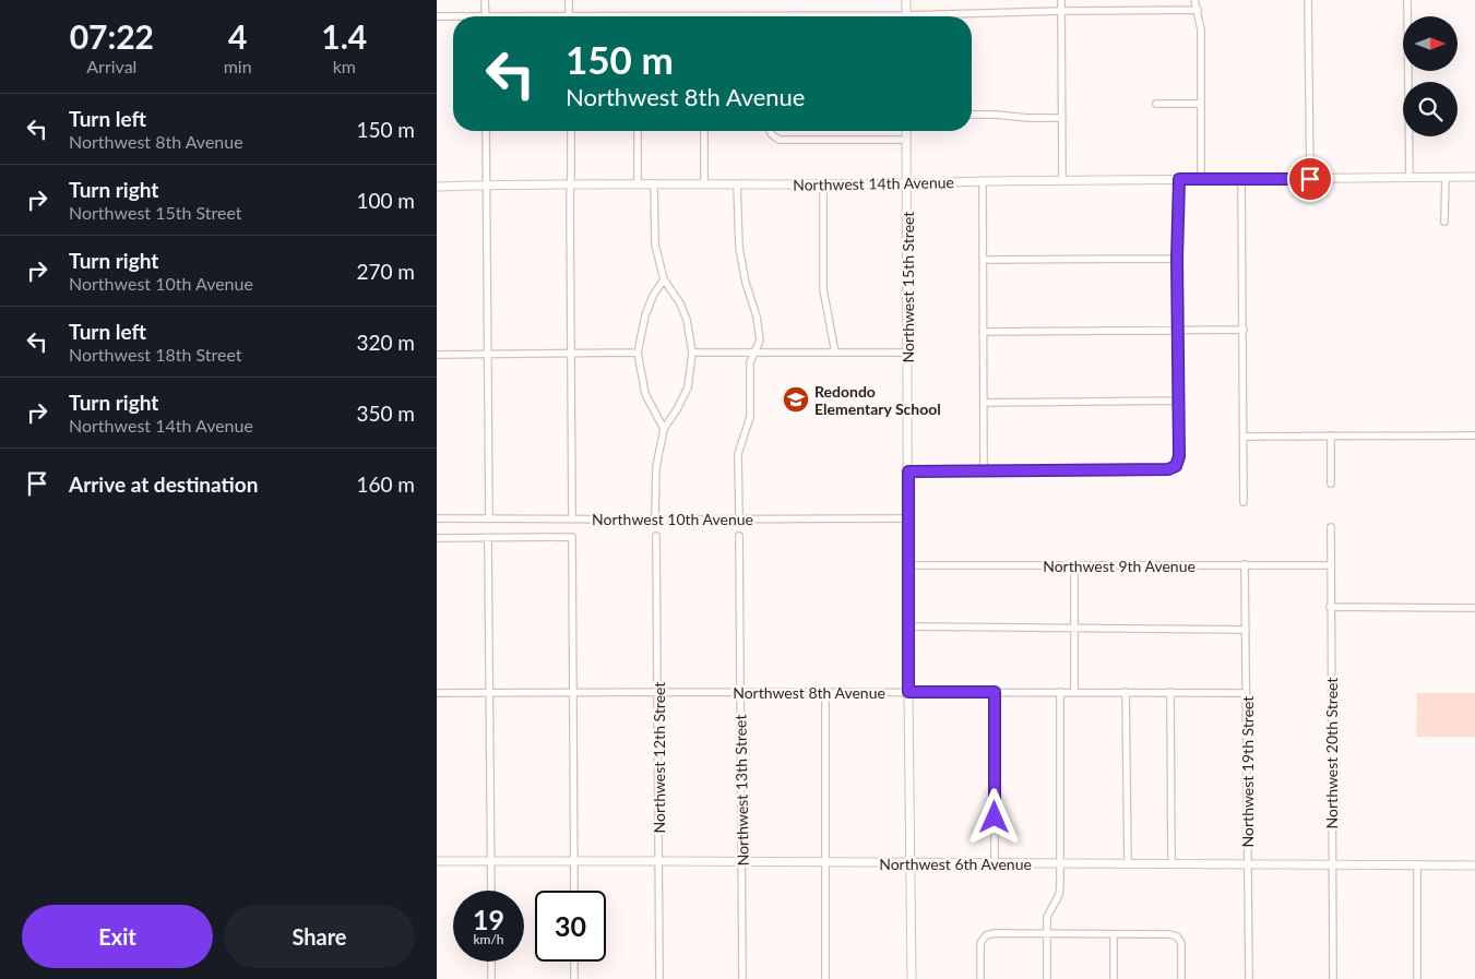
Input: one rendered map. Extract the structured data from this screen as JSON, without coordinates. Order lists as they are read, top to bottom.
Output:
{
  "streets": {
    "street": [
      "Northwest 14th Avenue",
      "Northwest 15th Street",
      "Northwest 10th Avenue",
      "Northwest 9th Avenue",
      "Northwest 8th Avenue",
      "Northwest 20th Street",
      "Northwest 12th Street",
      "Northwest 19th Street",
      "Northwest 13th Street",
      "Northwest 6th Avenue"
    ]
  },
  "crossings": [
    ["Northwest 14th Avenue", "Northwest 15th Street"],
    ["Northwest 15th Street", "Northwest 10th Avenue"],
    ["Northwest 15th Street", "Northwest 9th Avenue"],
    ["Northwest 15th Street", "Northwest 8th Avenue"],
    ["Northwest 15th Street", "Northwest 6th Avenue"],
    ["Northwest 9th Avenue", "Northwest 20th Street"],
    ["Northwest 9th Avenue", "Northwest 19th Street"],
    ["Northwest 8th Avenue", "Northwest 12th Street"],
    ["Northwest 8th Avenue", "Northwest 19th Street"],
    ["Northwest 8th Avenue", "Northwest 13th Street"],
    ["Northwest 20th Street", "Northwest 6th Avenue"],
    ["Northwest 12th Street", "Northwest 6th Avenue"],
    ["Northwest 19th Street", "Northwest 6th Avenue"],
    ["Northwest 13th Street", "Northwest 6th Avenue"]
  ],
  "places": {
    "school or university": ["Redondo Elementary School"]
  },
  "north": "right",
  "page": {
    "eta": [
      "07:22",
      "Arrival",
      "4",
      "min",
      "1.4",
      "km"
    ],
    "turn": ["150 m", "Northwest 8th Avenue"],
    "list": [
      {
        "name": "Turn left",
        "note": "Northwest 8th Avenue",
        "value": "150 m"
      },
      {
        "name": "Turn right",
        "note": "Northwest 15th Street",
        "value": "100 m"
      },
      {
        "name": "Turn right",
        "note": "Northwest 10th Avenue",
        "value": "270 m"
      },
      {
        "name": "Turn left",
        "note": "Northwest 18th Street",
        "value": "320 m"
      },
      {
        "name": "Turn right",
        "note": "Northwest 14th Avenue",
        "value": "350 m"
      },
      {
        "name": "Arrive at destination",
        "value": "160 m"
      }
    ],
    "speed": "19 km/h",
    "limit": "30",
    "buttons": ["Exit", "Share"]
  }
}
